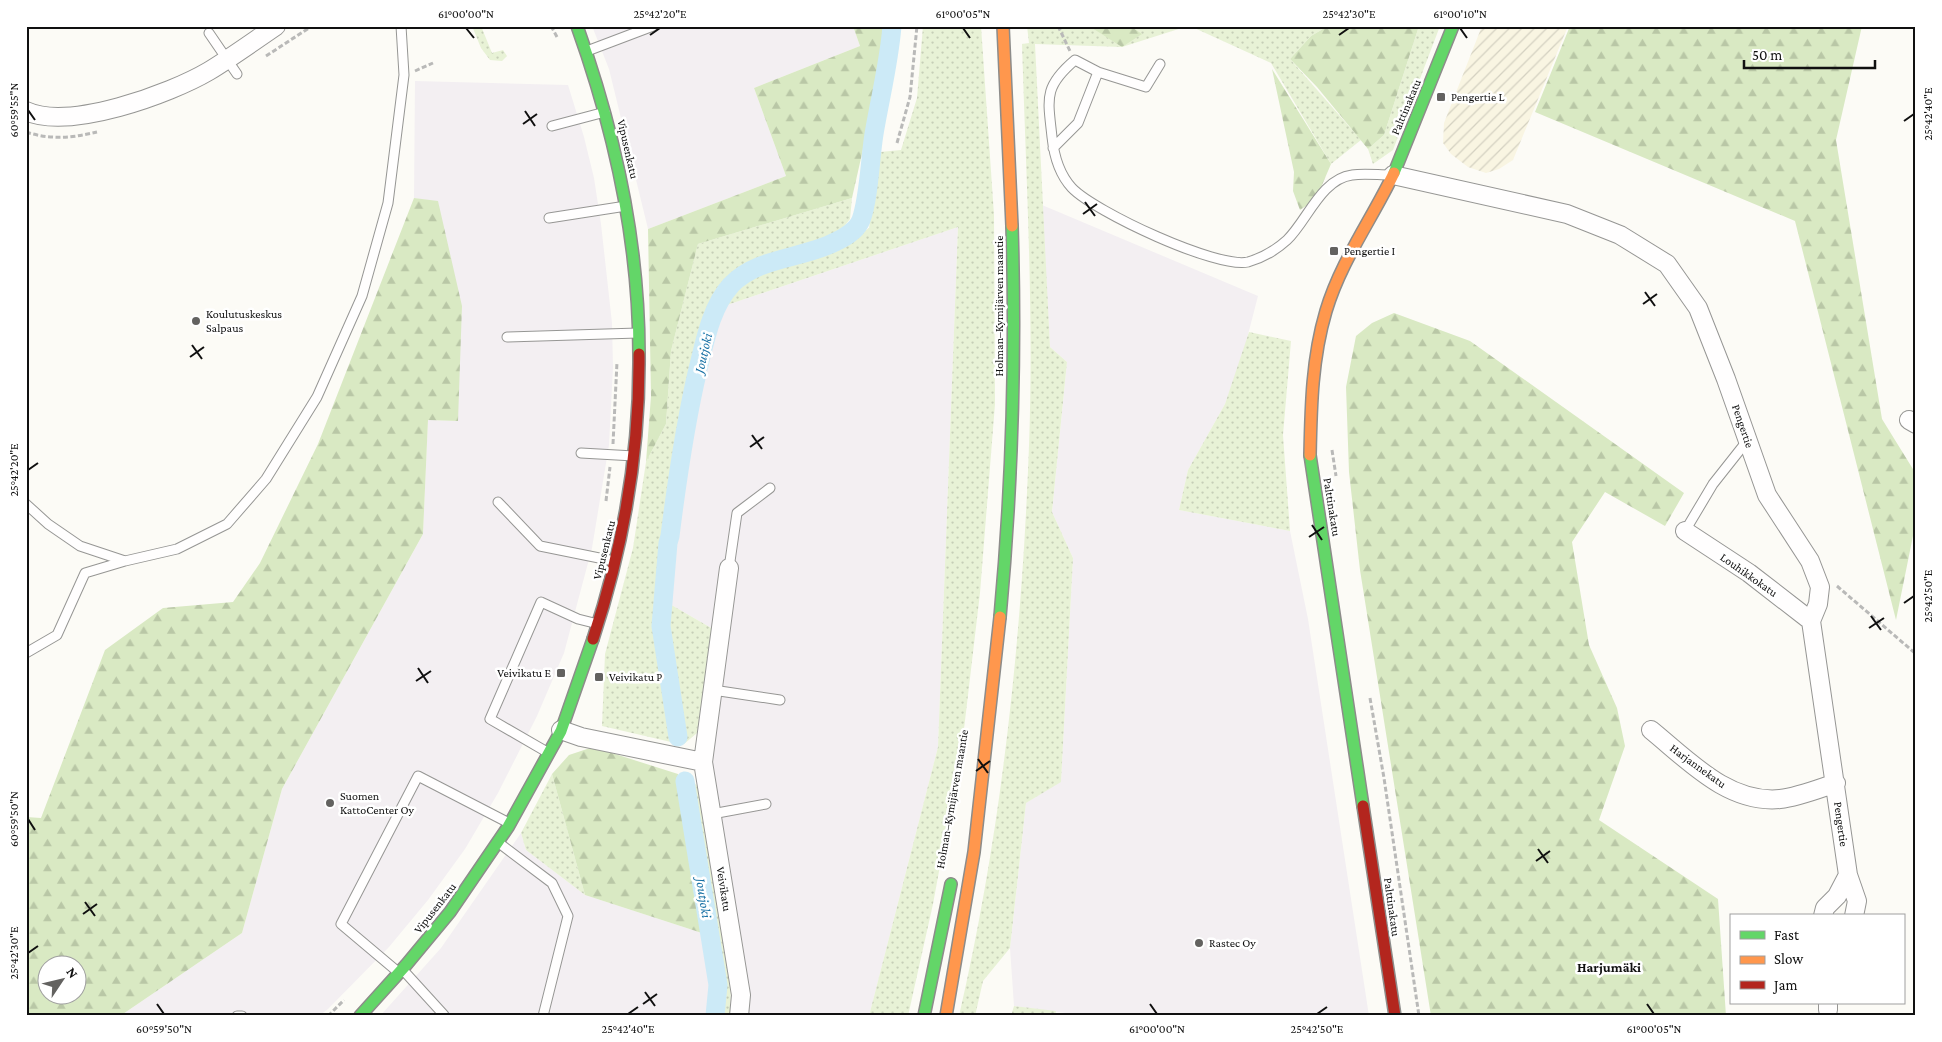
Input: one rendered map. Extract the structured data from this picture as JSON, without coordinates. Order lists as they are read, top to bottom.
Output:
{
  "streets": {
    "main road": ["Palttinakatu", "Vipusenkatu", "Holman–Kymijärven maantie"],
    "street": [
      "Pengertie",
      "Louhikkokatu",
      "Harjannekatu",
      "Veivikatu"
    ]
  },
  "crossings": [
    ["Palttinakatu", "Pengertie"],
    ["Pengertie", "Louhikkokatu"],
    ["Pengertie", "Harjannekatu"]
  ],
  "districts": ["Harjumäki"],
  "water": ["Joutjoki"],
  "places": {
    "transit": [
      "Pengertie L",
      "Pengertie I",
      "Veivikatu E",
      "Veivikatu P"
    ],
    "other": ["Koulutuskeskus Salpaus", "Suomen KattoCenter Oy", "Rastec Oy"]
  },
  "legend": ["Fast", "Slow", "Jam"],
  "scale_bar": "50 m",
  "north": "top right",
  "coordinates": [
    "61°00'00\"N",
    "25°42'20\"E",
    "61°00'05\"N",
    "25°42'30\"E",
    "61°00'10\"N",
    "60°59'55\"N",
    "25°42'40\"E",
    "25°42'50\"E",
    "60°59'50\"N"
  ]
}
